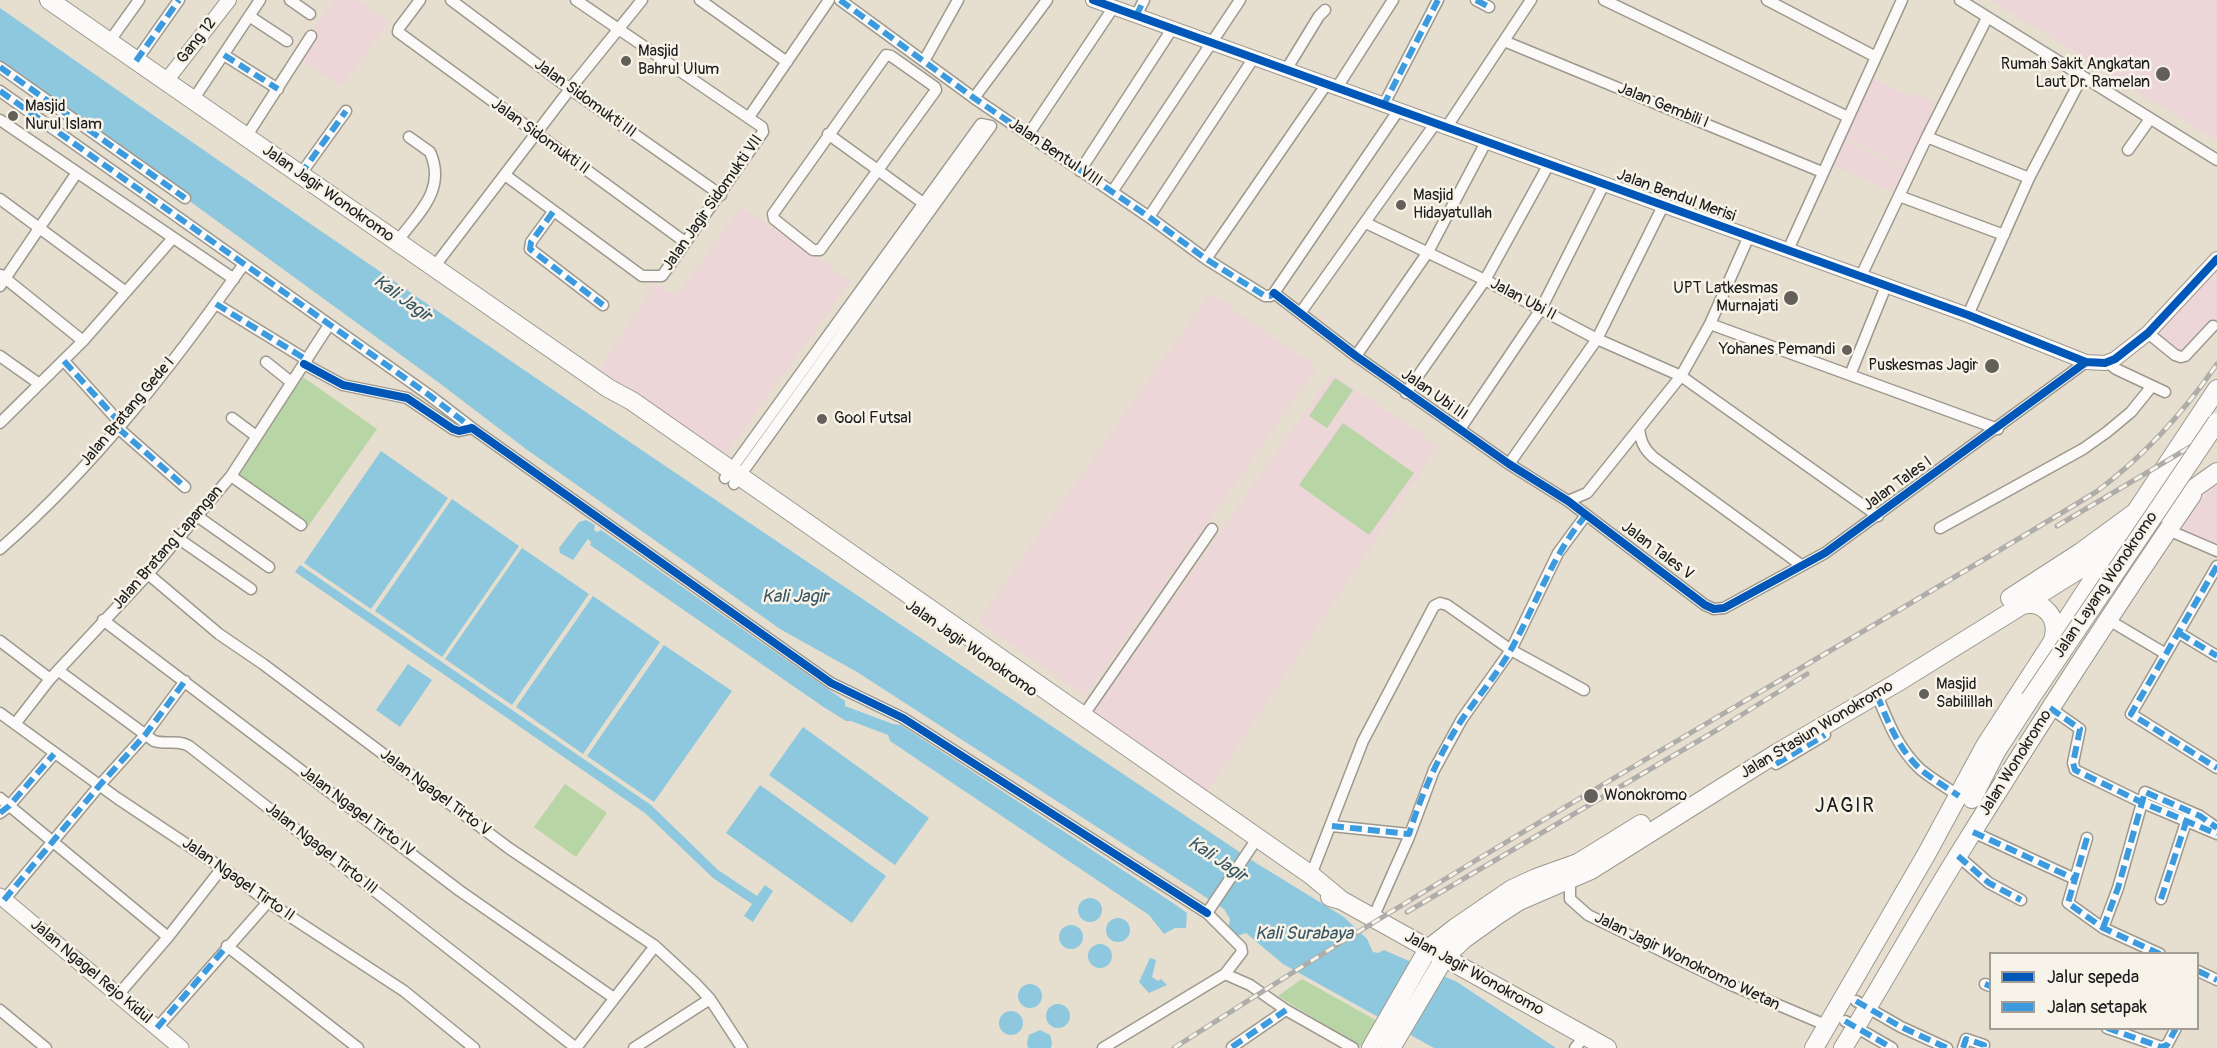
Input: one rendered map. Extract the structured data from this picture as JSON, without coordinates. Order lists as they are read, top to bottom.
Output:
{
  "streets": {
    "main road": [
      "Jalan Jagir Wonokromo",
      "Jalan Layang Wonokromo",
      "Jalan Stasiun Wonokromo",
      "Jalan Wonokromo",
      "Jalan Ngagel Rejo Kidul"
    ],
    "street": [
      "Gang 12",
      "Jalan Sidomukti III",
      "Jalan Gembili I",
      "Jalan Sidomukti II",
      "Jalan Bentul VIII",
      "Jalan Bendul Merisi",
      "Jalan Jagir Sidomukti VII",
      "Jalan Ubi II",
      "Jalan Ubi III",
      "Jalan Bratang Gede I",
      "Jalan Tales I",
      "Jalan Bratang Lapangan",
      "Jalan Tales V",
      "Jalan Ngagel Tirto V",
      "Jalan Ngagel Tirto IV",
      "Jalan Ngagel Tirto III",
      "Jalan Ngagel Tirto II",
      "Jalan Jagir Wonokromo Wetan"
    ]
  },
  "crossings": [
    ["Gang 12", "Jalan Jagir Wonokromo"],
    ["Jalan Sidomukti III", "Jalan Jagir Sidomukti VII"],
    ["Jalan Sidomukti II", "Jalan Jagir Sidomukti VII"],
    ["Jalan Bentul VIII", "Jalan Ubi III"],
    ["Jalan Jagir Wonokromo", "Jalan Stasiun Wonokromo"],
    ["Jalan Bendul Merisi", "Jalan Tales I"],
    ["Jalan Ubi II", "Jalan Tales I"],
    ["Jalan Ubi III", "Jalan Tales V"],
    ["Jalan Tales I", "Jalan Tales V"],
    ["Jalan Bratang Lapangan", "Jalan Ngagel Tirto V"],
    ["Jalan Bratang Lapangan", "Jalan Ngagel Tirto IV"],
    ["Jalan Bratang Lapangan", "Jalan Ngagel Tirto III"],
    ["Jalan Bratang Lapangan", "Jalan Ngagel Tirto II"],
    ["Jalan Layang Wonokromo", "Jalan Wonokromo"],
    ["Jalan Stasiun Wonokromo", "Jalan Wonokromo"],
    ["Jalan Stasiun Wonokromo", "Jalan Jagir Wonokromo Wetan"],
    ["Jalan Wonokromo", "Jalan Jagir Wonokromo Wetan"]
  ],
  "districts": ["JAGIR"],
  "water": ["Kali Jagir", "Kali Surabaya"],
  "places": [
    "Masjid Bahrul Ulum",
    "Rumah Sakit Angkatan Laut Dr. Ramelan",
    "Masjid Nurul Islam",
    "Masjid Hidayatullah",
    "UPT Latkesmas Murnajati",
    "Yohanes Pemandi",
    "Puskesmas Jagir",
    "Gool Futsal",
    "Masjid Sabilillah",
    "Wonokromo"
  ],
  "legend": ["Jalur sepeda", "Jalan setapak"]
}
